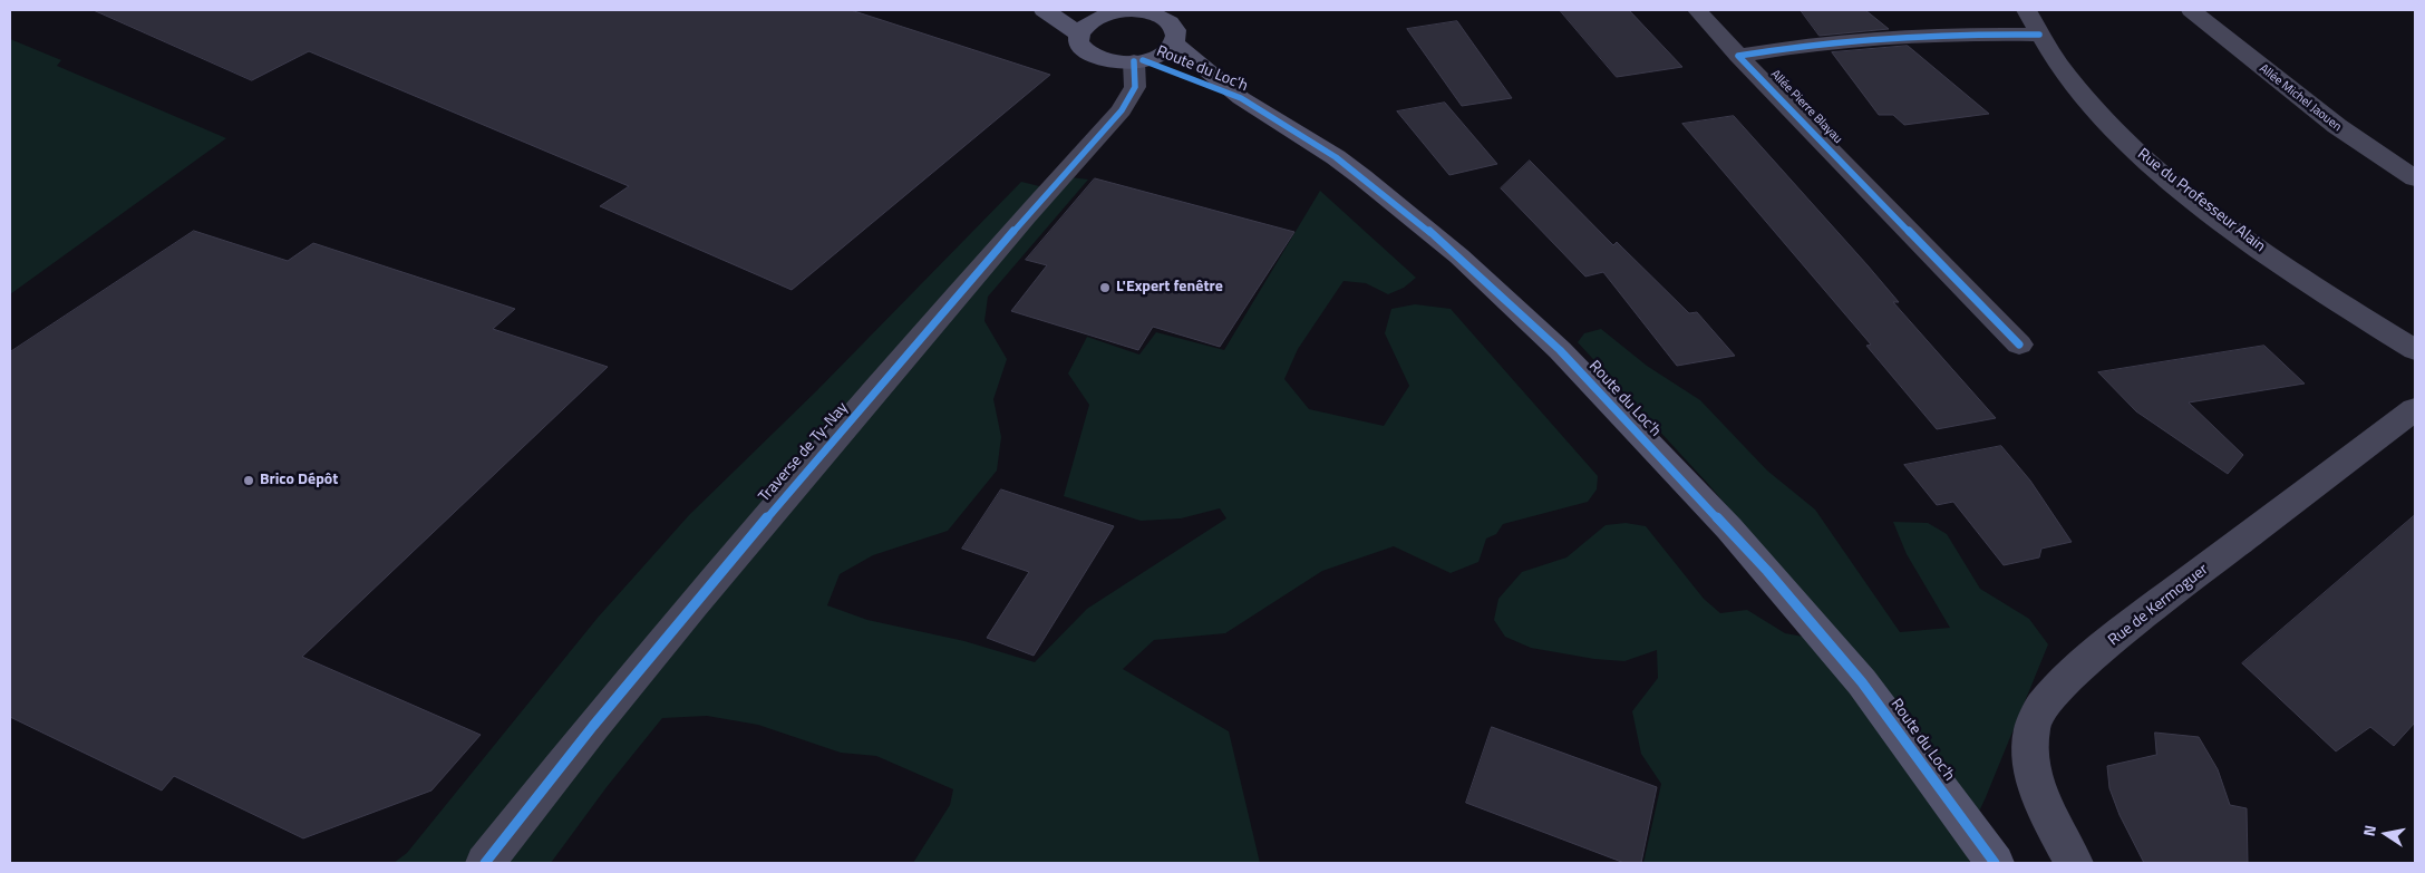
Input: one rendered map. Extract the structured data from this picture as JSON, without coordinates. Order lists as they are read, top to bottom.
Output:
{
  "streets": {
    "main road": ["Route du Loc'h"],
    "street": [
      "Allée Michel Jaouen",
      "Allée Pierre Blayau",
      "Rue du Professeur Alain",
      "Traverse de Ty-Nay",
      "Rue de Kermoguer"
    ]
  },
  "crossings": [
    ["Route du Loc'h", "Traverse de Ty-Nay"],
    ["Allée Pierre Blayau", "Rue du Professeur Alain"]
  ],
  "places": ["L'Expert fenêtre", "Brico Dépôt"],
  "north": "left"
}
